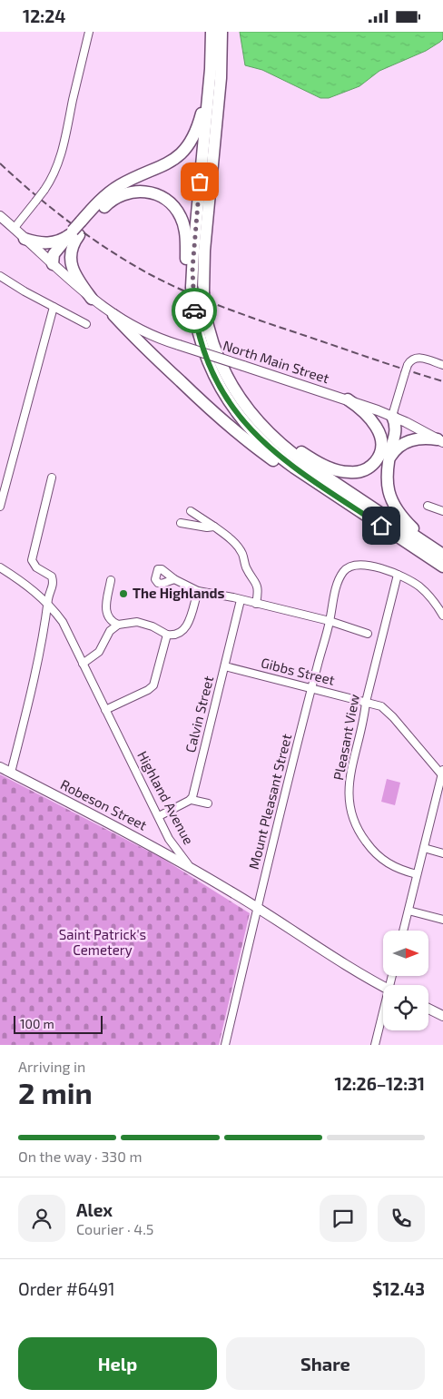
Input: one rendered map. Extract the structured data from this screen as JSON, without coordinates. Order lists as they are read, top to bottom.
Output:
{
  "streets": {
    "main road": ["North Main Street", "Highland Avenue", "Robeson Street"],
    "street": [
      "Gibbs Street",
      "Calvin Street",
      "Pleasant View",
      "Mount Pleasant Street"
    ]
  },
  "crossings": [
    ["Gibbs Street", "Calvin Street"],
    ["Gibbs Street", "Pleasant View"],
    ["Gibbs Street", "Mount Pleasant Street"],
    ["Pleasant View", "Mount Pleasant Street"],
    ["Highland Avenue", "Mount Pleasant Street"],
    ["Highland Avenue", "Robeson Street"]
  ],
  "parks": ["Saint Patrick's Cemetery"],
  "places": ["The Highlands"],
  "scale_bar": "100 m",
  "north": "right",
  "page": {
    "status": "12:24",
    "scale": "100 m",
    "heading": ["2 min", "Arriving in", "12:26–12:31"],
    "panel": [
      "Alex",
      "Courier · 4.5",
      "Order #6491",
      "$12.43"
    ],
    "bar": "On the way · 330 m",
    "buttons": ["Help", "Share"]
  }
}
